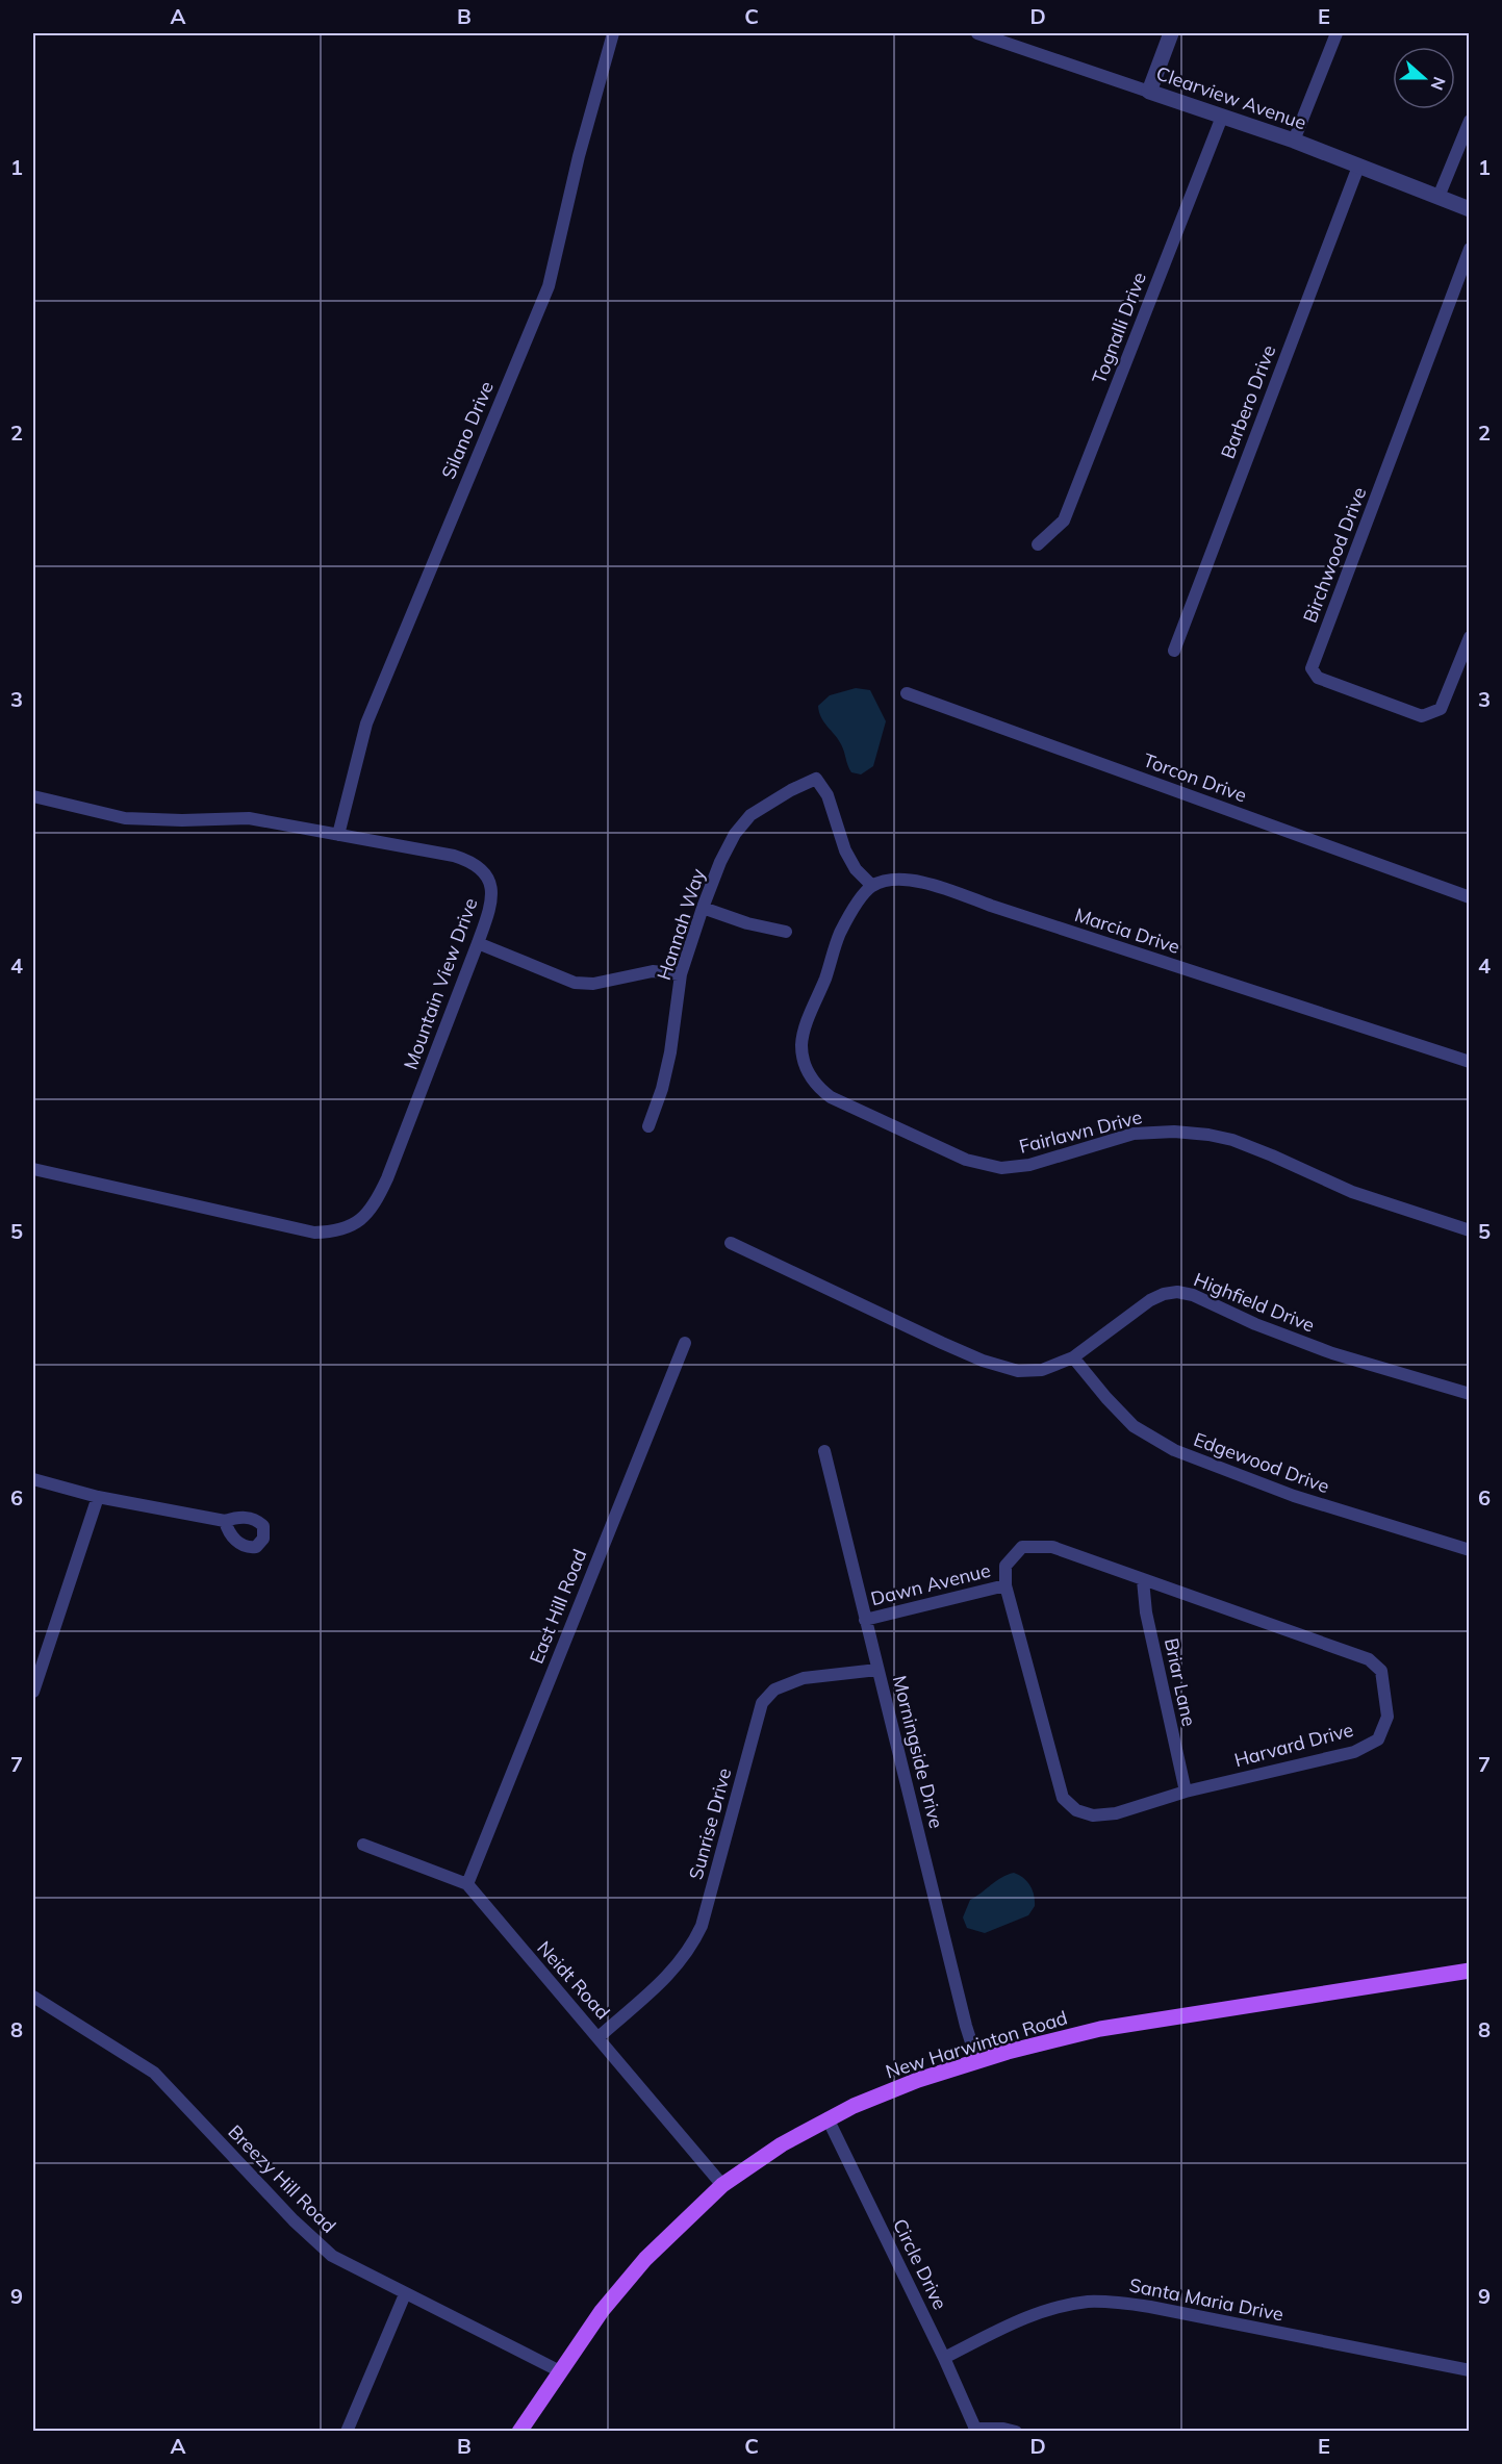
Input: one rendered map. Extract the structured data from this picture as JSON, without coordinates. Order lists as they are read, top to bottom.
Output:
{
  "streets": {
    "main road": ["New Harwinton Road"],
    "street": [
      "Clearview Avenue",
      "Tognalli Drive",
      "Barbero Drive",
      "Silano Drive",
      "Birchwood Drive",
      "Torcon Drive",
      "Hannah Way",
      "Marcia Drive",
      "Mountain View Drive",
      "Fairlawn Drive",
      "Highfield Drive",
      "Edgewood Drive",
      "Dawn Avenue",
      "East Hill Road",
      "Briar Lane",
      "Harvard Drive",
      "Morningside Drive",
      "Sunrise Drive",
      "Neidt Road",
      "Breezy Hill Road",
      "Circle Drive",
      "Santa Maria Drive"
    ]
  },
  "crossings": [
    ["Clearview Avenue", "Tognalli Drive"],
    ["Clearview Avenue", "Barbero Drive"],
    ["Silano Drive", "Mountain View Drive"],
    ["Hannah Way", "Marcia Drive"],
    ["Hannah Way", "Fairlawn Drive"],
    ["Marcia Drive", "Fairlawn Drive"],
    ["Highfield Drive", "Edgewood Drive"],
    ["Dawn Avenue", "Harvard Drive"],
    ["Dawn Avenue", "Morningside Drive"],
    ["East Hill Road", "Neidt Road"],
    ["Briar Lane", "Harvard Drive"],
    ["Morningside Drive", "Sunrise Drive"],
    ["Morningside Drive", "New Harwinton Road"],
    ["Sunrise Drive", "Neidt Road"],
    ["Neidt Road", "New Harwinton Road"],
    ["New Harwinton Road", "Breezy Hill Road"],
    ["New Harwinton Road", "Circle Drive"],
    ["Circle Drive", "Santa Maria Drive"]
  ],
  "north": "right",
  "grid": {
    "columns": [
      "A",
      "B",
      "C",
      "D",
      "E"
    ],
    "rows": [
      "1",
      "2",
      "3",
      "4",
      "5",
      "6",
      "7",
      "8",
      "9"
    ]
  }
}
